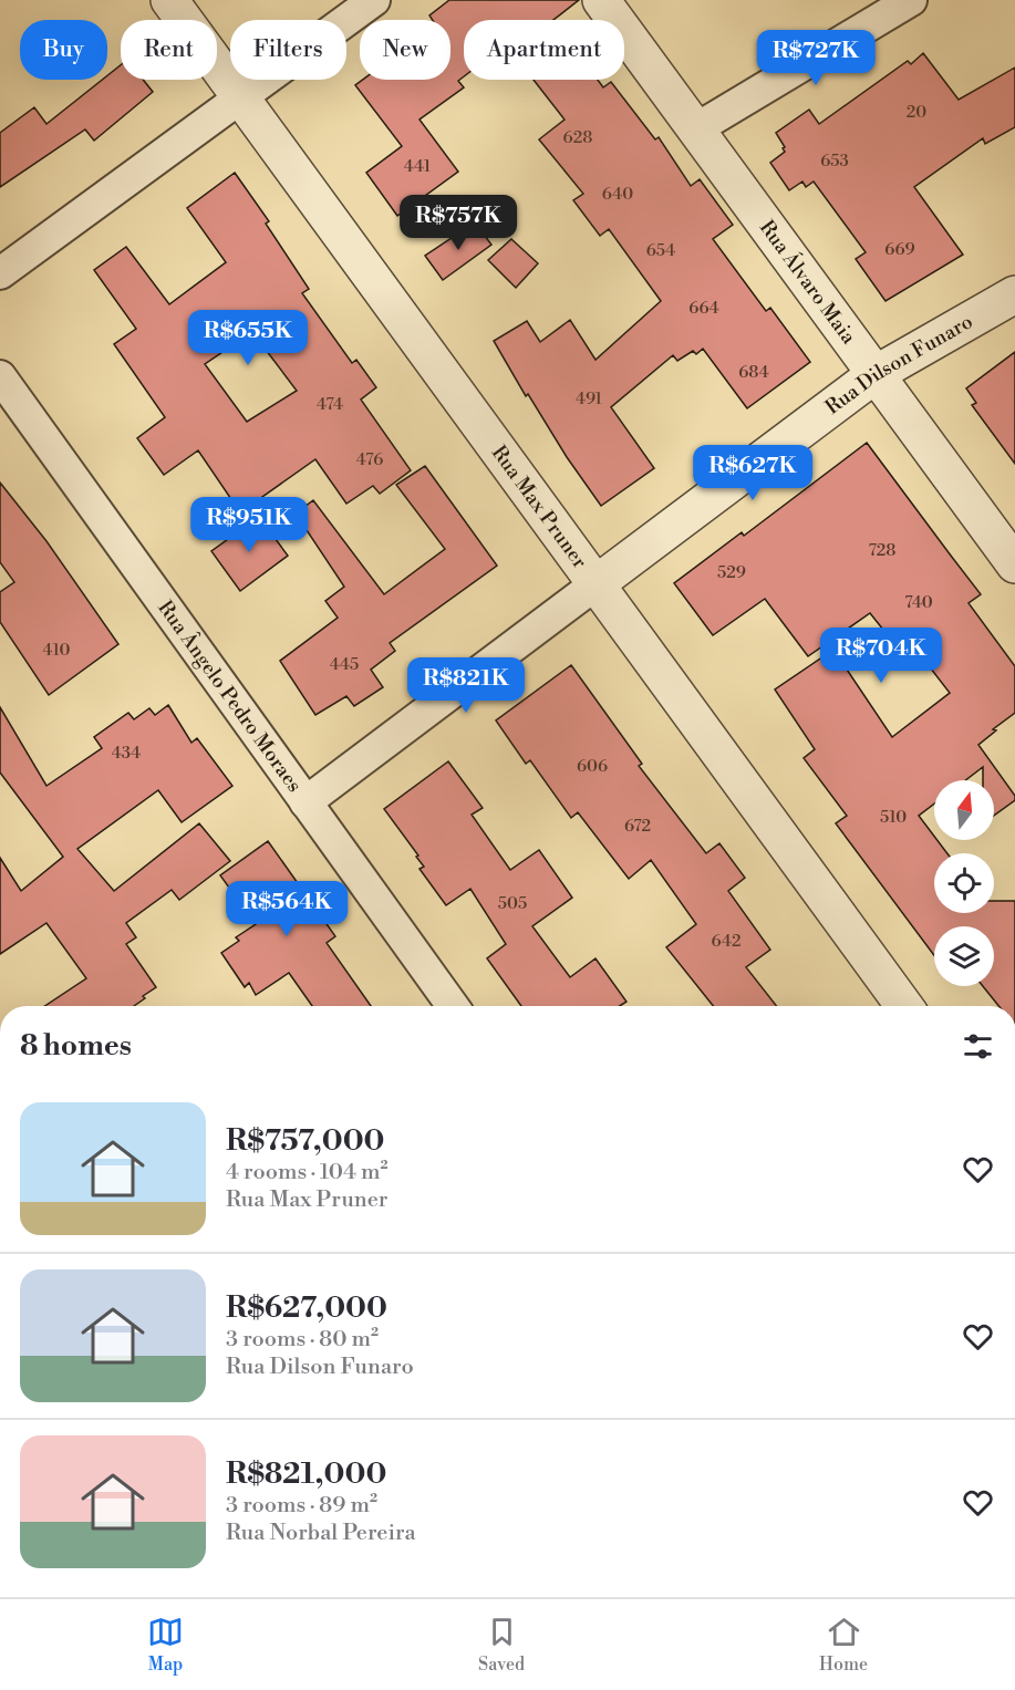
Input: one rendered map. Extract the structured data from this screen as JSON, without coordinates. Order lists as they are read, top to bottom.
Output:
{
  "streets": {
    "street": [
      "Rua Álvaro Maia",
      "Rua Dilson Funaro",
      "Rua Max Pruner",
      "Rua Ângelo Pedro Moraes"
    ]
  },
  "crossings": [
    ["Rua Álvaro Maia", "Rua Dilson Funaro"],
    ["Rua Dilson Funaro", "Rua Max Pruner"]
  ],
  "house_numbers": [
    "20",
    "628",
    "653",
    "441",
    "640",
    "669",
    "654",
    "664",
    "684",
    "491",
    "474",
    "476",
    "728",
    "529",
    "740",
    "410",
    "445",
    "434",
    "606",
    "510",
    "672",
    "505",
    "642"
  ],
  "north": "top",
  "page": {
    "chip": [
      "Buy",
      "Rent",
      "Filters",
      "New",
      "Apartment"
    ],
    "price": [
      "R$727K",
      "R$757K",
      "R$655K",
      "R$627K",
      "R$951K",
      "R$704K",
      "R$821K",
      "R$564K"
    ],
    "heading": "8 homes",
    "list": [
      {
        "name": "R$757,000",
        "note": "4 rooms · 104 m² · Rua Max Pruner"
      },
      {
        "name": "R$627,000",
        "note": "3 rooms · 80 m² · Rua Dilson Funaro"
      },
      {
        "name": "R$821,000",
        "note": "3 rooms · 89 m² · Rua Norbal Pereira"
      }
    ],
    "tabs": ["Map", "Saved", "Home"]
  }
}
